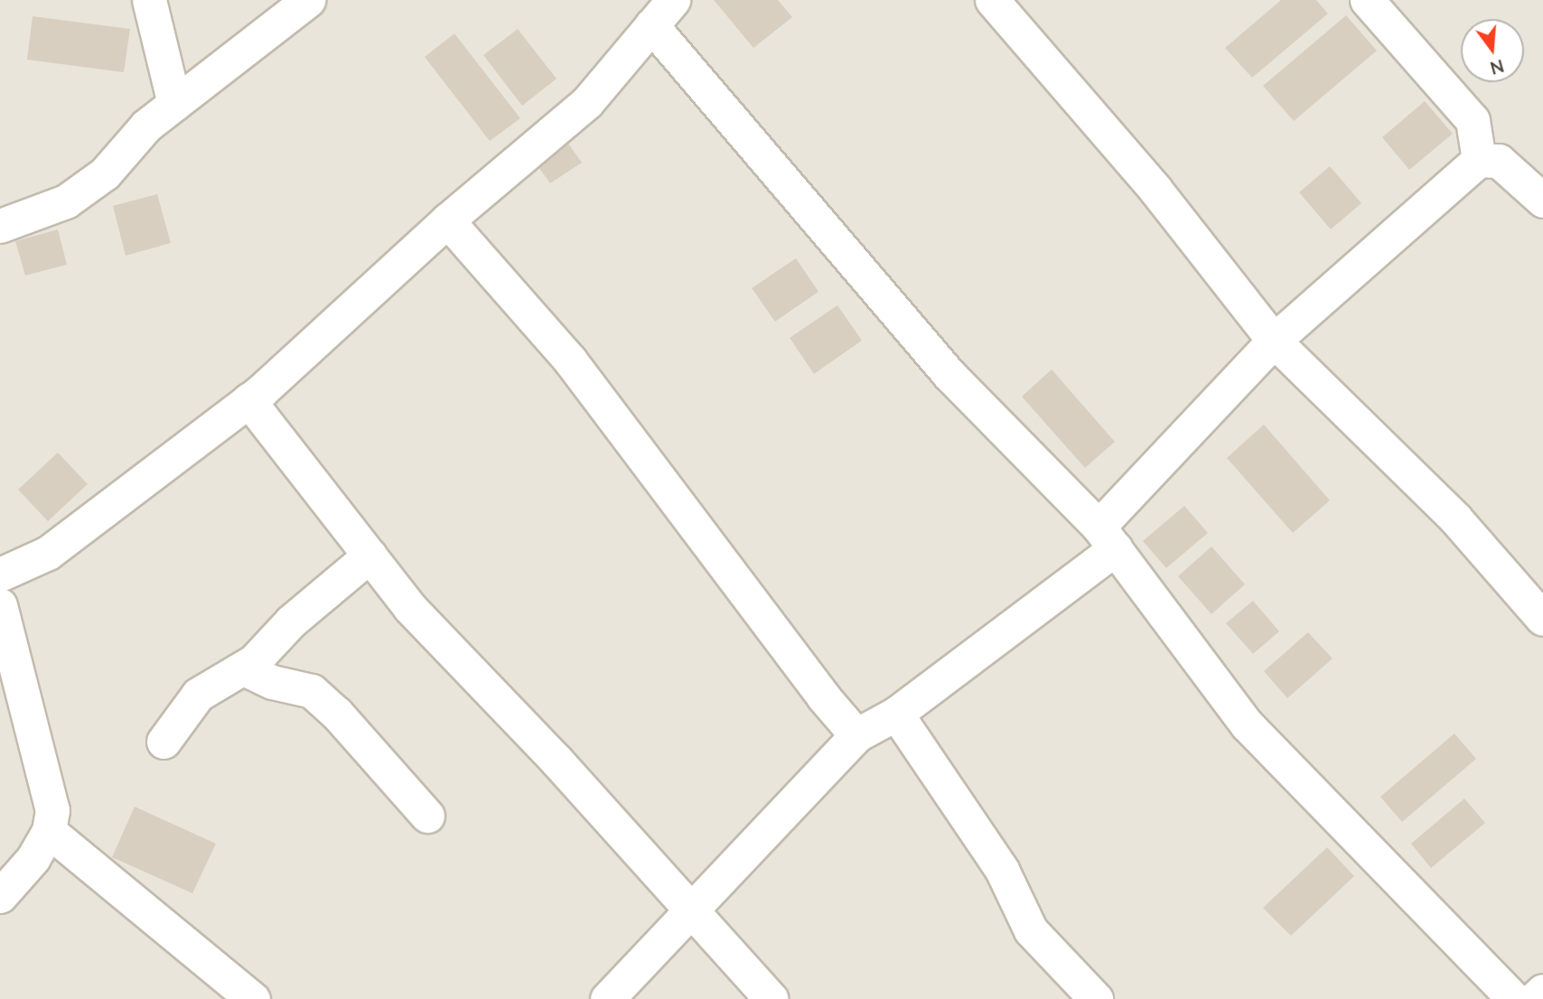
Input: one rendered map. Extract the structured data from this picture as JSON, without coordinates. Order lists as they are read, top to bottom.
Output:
{
  "north": "bottom"
}
